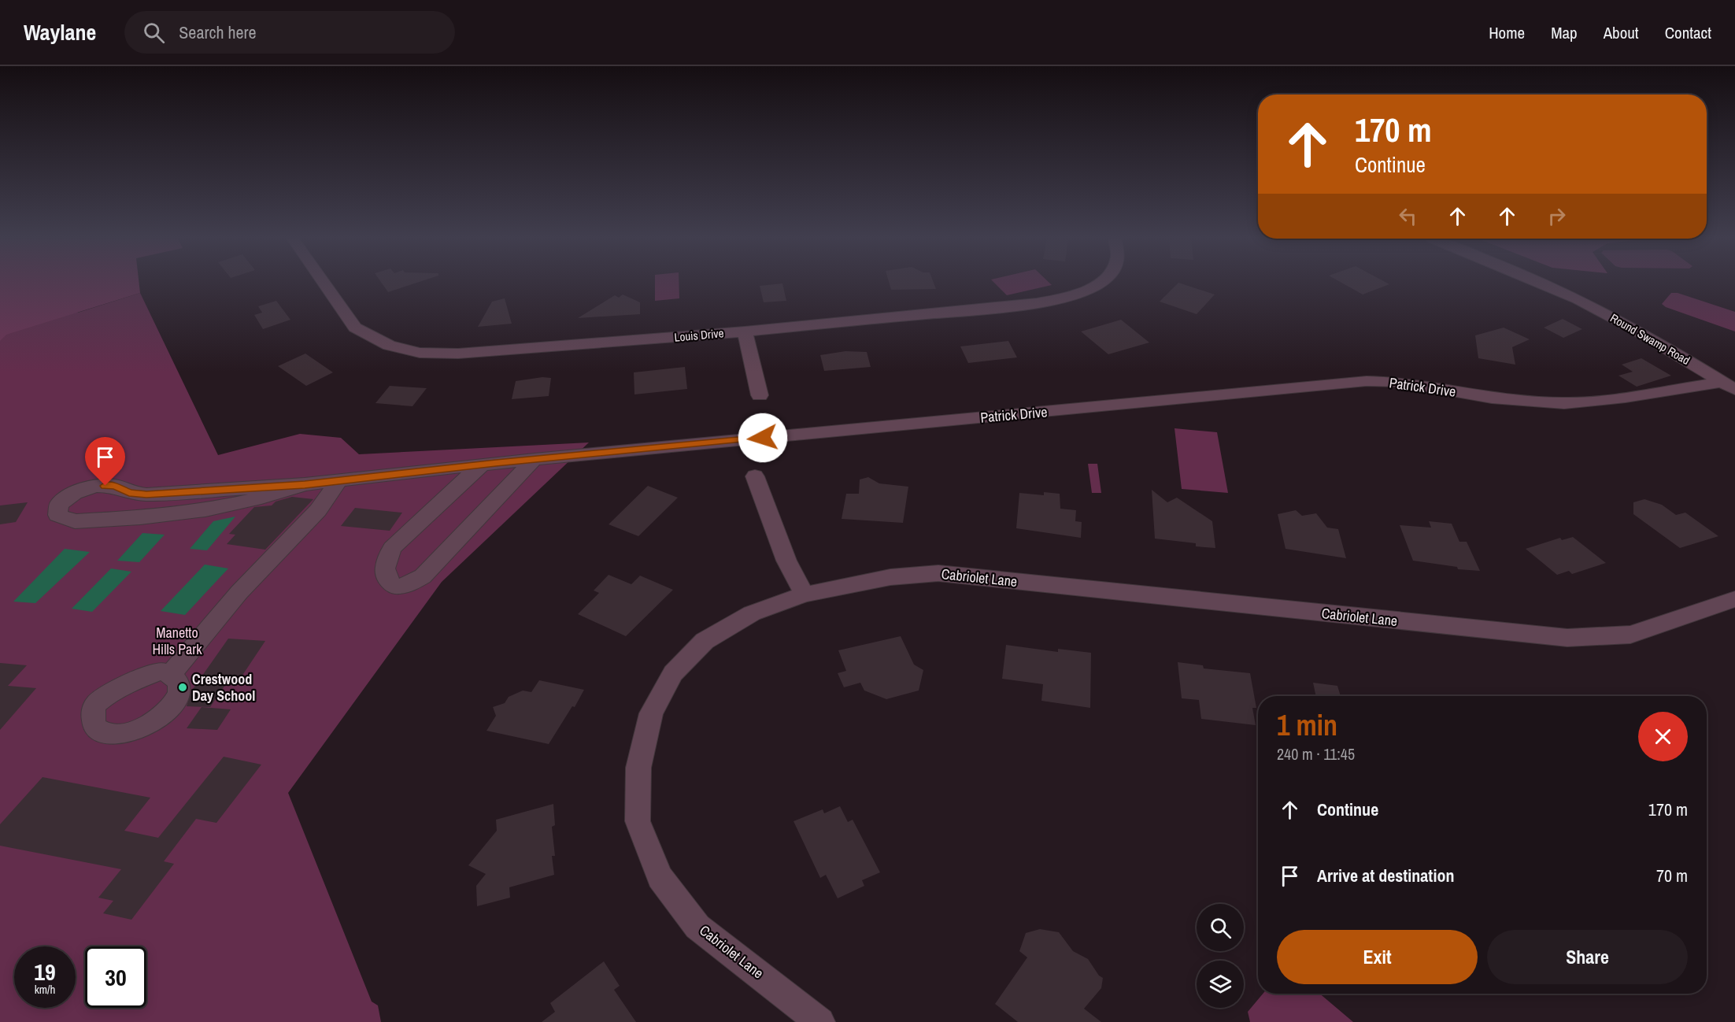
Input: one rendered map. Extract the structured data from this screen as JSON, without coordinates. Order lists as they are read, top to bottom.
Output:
{
  "streets": {
    "street": [
      "Louis Drive",
      "Round Swamp Road",
      "Patrick Drive",
      "Cabriolet Lane"
    ]
  },
  "crossings": [
    ["Round Swamp Road", "Patrick Drive"]
  ],
  "parks": ["Manetto Hills Park"],
  "places": ["Crestwood Day School"],
  "page": {
    "header": "Waylane",
    "search": "Search here",
    "nav": [
      "Home",
      "Map",
      "About",
      "Contact"
    ],
    "turn": ["170 m", "Continue"],
    "heading": ["1 min", "240 m · 11:45"],
    "list": [
      {
        "name": "Continue",
        "value": "170 m"
      },
      {
        "name": "Arrive at destination",
        "value": "70 m"
      }
    ],
    "buttons": ["Exit", "Share"],
    "speed": "19 km/h",
    "limit": "30"
  }
}
